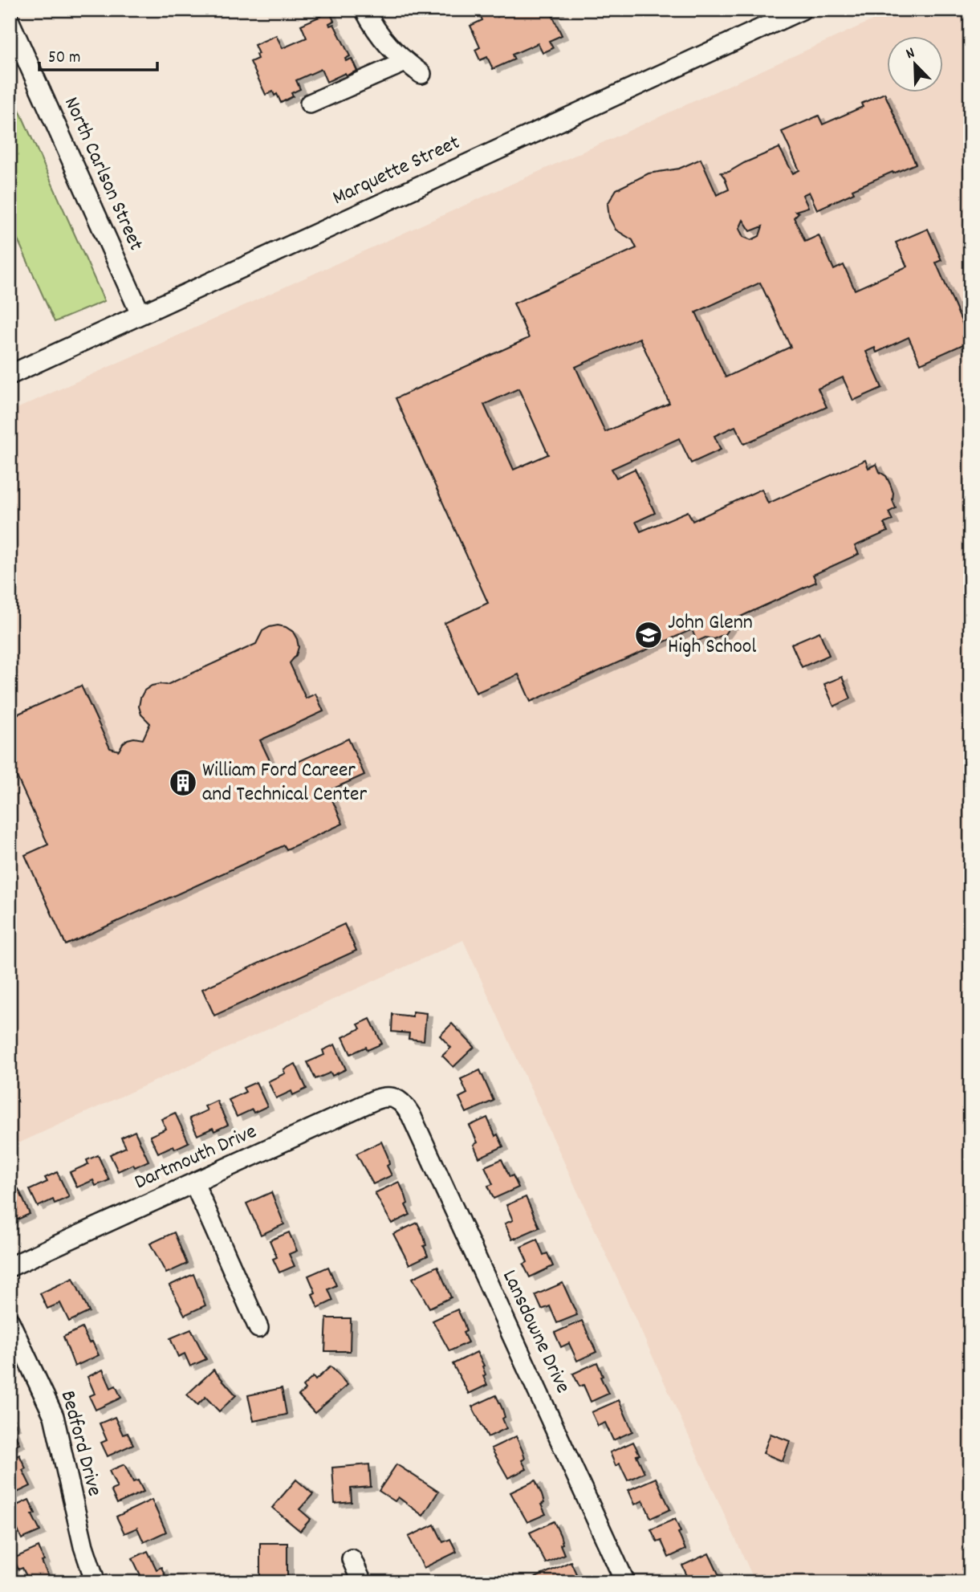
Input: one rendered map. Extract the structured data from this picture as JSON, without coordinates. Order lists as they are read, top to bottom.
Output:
{
  "streets": {
    "street": [
      "Marquette Street",
      "North Carlson Street",
      "Dartmouth Drive",
      "Lansdowne Drive",
      "Bedford Drive"
    ]
  },
  "crossings": [
    ["Marquette Street", "North Carlson Street"],
    ["Dartmouth Drive", "Lansdowne Drive"]
  ],
  "places": {
    "school or university": ["John Glenn High School"],
    "building": ["William Ford Career and Technical Center"]
  },
  "scale_bar": "50 m",
  "north": "top left"
}
